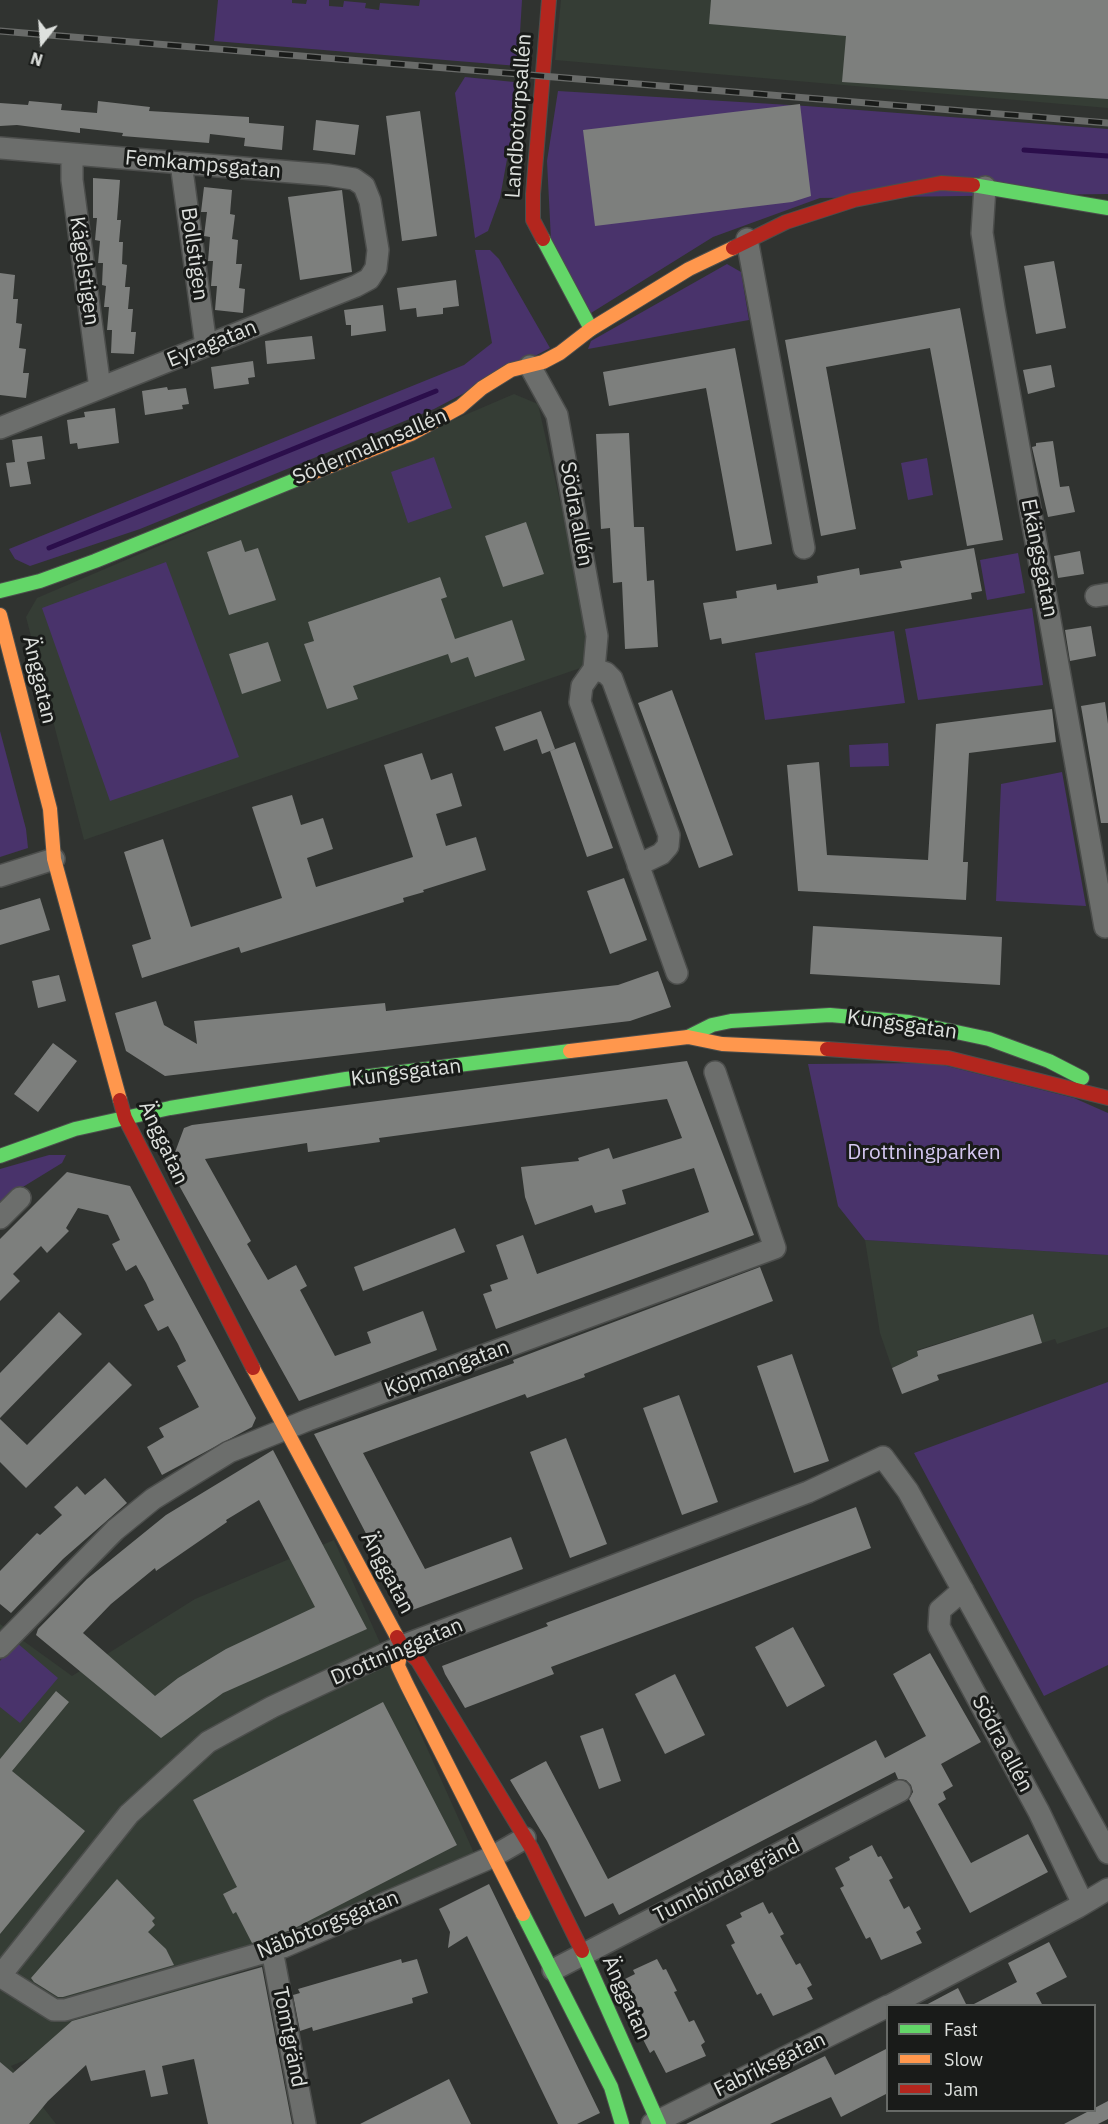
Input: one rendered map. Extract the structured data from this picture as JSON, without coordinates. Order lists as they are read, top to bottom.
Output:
{
  "streets": {
    "street": [
      "Landbotorpsallén",
      "Femkampsgatan",
      "Bollstigen",
      "Kägelstigen",
      "Eyragatan",
      "Södermalmsallén",
      "Södra allén",
      "Ekängsgatan",
      "Änggatan",
      "Kungsgatan",
      "Köpmangatan",
      "Drottninggatan",
      "Tunnbindargränd",
      "Näbbtorgsgatan",
      "Tomtgränd",
      "Fabriksgatan"
    ]
  },
  "crossings": [
    ["Landbotorpsallén", "Södermalmsallén"],
    ["Femkampsgatan", "Bollstigen"],
    ["Femkampsgatan", "Kägelstigen"],
    ["Femkampsgatan", "Eyragatan"],
    ["Bollstigen", "Eyragatan"],
    ["Kägelstigen", "Eyragatan"],
    ["Södermalmsallén", "Södra allén"],
    ["Södermalmsallén", "Ekängsgatan"],
    ["Södra allén", "Drottninggatan"],
    ["Södra allén", "Fabriksgatan"],
    ["Änggatan", "Kungsgatan"],
    ["Änggatan", "Köpmangatan"],
    ["Änggatan", "Drottninggatan"],
    ["Änggatan", "Tunnbindargränd"],
    ["Änggatan", "Näbbtorgsgatan"],
    ["Änggatan", "Fabriksgatan"],
    ["Drottninggatan", "Näbbtorgsgatan"],
    ["Näbbtorgsgatan", "Tomtgränd"]
  ],
  "parks": ["Drottningparken"],
  "legend": ["Fast", "Slow", "Jam"],
  "north": "bottom"
}
